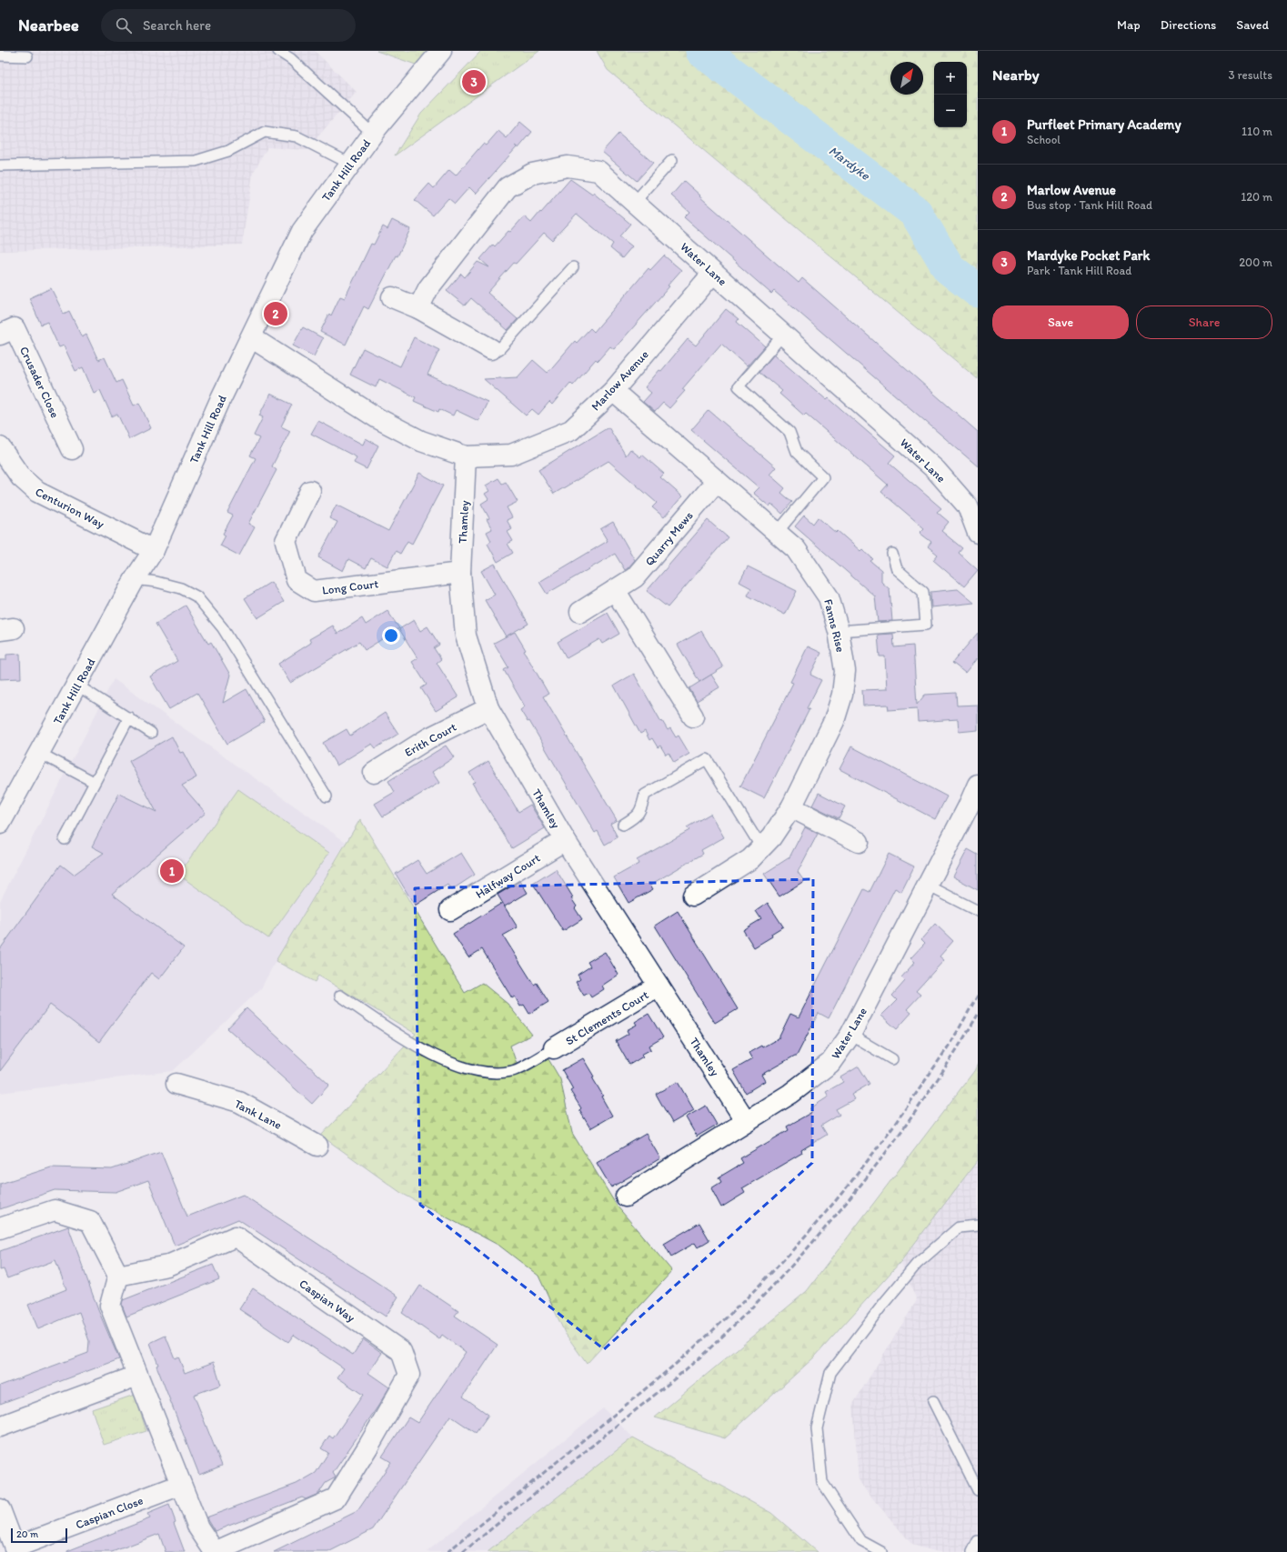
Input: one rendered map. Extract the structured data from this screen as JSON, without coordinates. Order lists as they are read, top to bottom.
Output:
{
  "streets": {
    "street": [
      "Tank Hill Road",
      "Water Lane",
      "Marlow Avenue",
      "Crusader Close",
      "Centurion Way",
      "Thamley",
      "Quarry Mews",
      "Long Court",
      "Fanns Rise",
      "Erith Court",
      "Halfway Court",
      "St Clements Court",
      "Tank Lane",
      "Caspian Way",
      "Caspian Close"
    ]
  },
  "crossings": [
    ["Tank Hill Road", "Marlow Avenue"],
    ["Tank Hill Road", "Centurion Way"],
    ["Water Lane", "Marlow Avenue"],
    ["Water Lane", "Thamley"],
    ["Marlow Avenue", "Thamley"],
    ["Marlow Avenue", "Fanns Rise"],
    ["Thamley", "Long Court"],
    ["Thamley", "Erith Court"],
    ["Thamley", "Halfway Court"],
    ["Thamley", "St Clements Court"],
    ["Quarry Mews", "Fanns Rise"]
  ],
  "water": ["Mardyke"],
  "scale_bar": "20 m",
  "north": "top right",
  "page": {
    "header": "Nearbee",
    "search": "Search here",
    "nav": ["Map", "Directions", "Saved"],
    "heading": ["Nearby", "3 results"],
    "map_buttons": ["+", "−"],
    "pins": ["3", "2", "1"],
    "list": [
      {
        "mark": "1",
        "name": "Purfleet Primary Academy",
        "note": "School",
        "value": "110 m"
      },
      {
        "mark": "2",
        "name": "Marlow Avenue",
        "note": "Bus stop · Tank Hill Road",
        "value": "120 m"
      },
      {
        "mark": "3",
        "name": "Mardyke Pocket Park",
        "note": "Park · Tank Hill Road",
        "value": "200 m"
      }
    ],
    "buttons": ["Save", "Share"],
    "scale": "20 m"
  }
}
